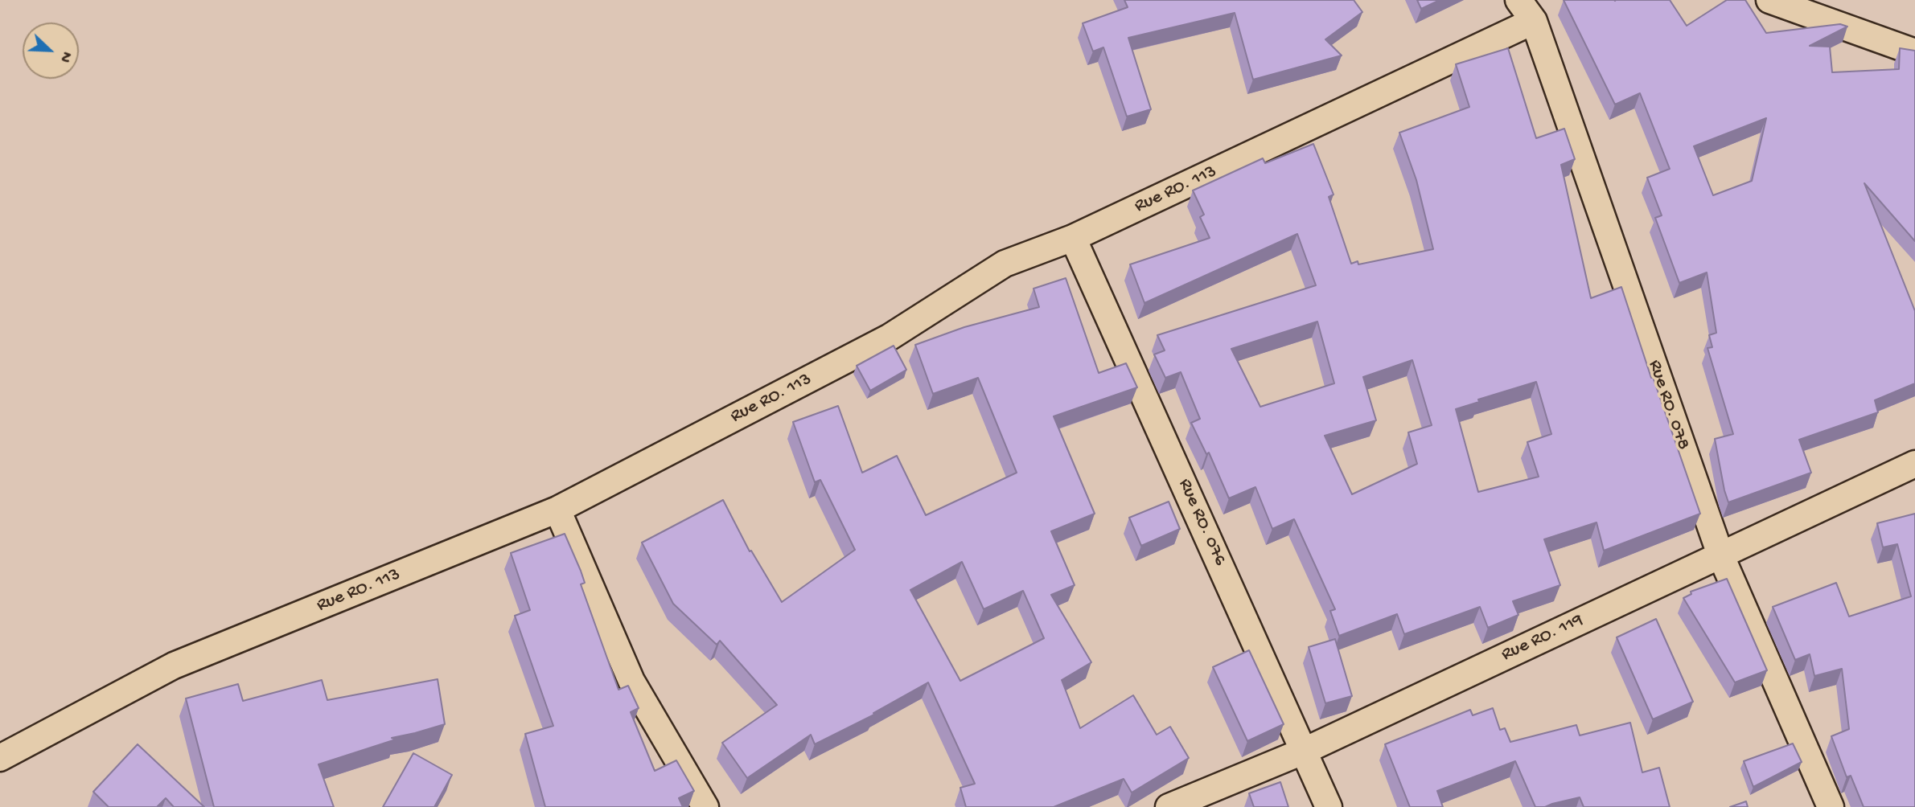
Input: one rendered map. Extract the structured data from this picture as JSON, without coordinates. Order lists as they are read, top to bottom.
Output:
{
  "streets": {
    "street": [
      "Rue RO. 113",
      "Rue RO. 078",
      "Rue RO. 076",
      "Rue RO. 119"
    ]
  },
  "crossings": [
    ["Rue RO. 113", "Rue RO. 078"],
    ["Rue RO. 113", "Rue RO. 076"],
    ["Rue RO. 078", "Rue RO. 119"],
    ["Rue RO. 076", "Rue RO. 119"]
  ],
  "north": "bottom right"
}
